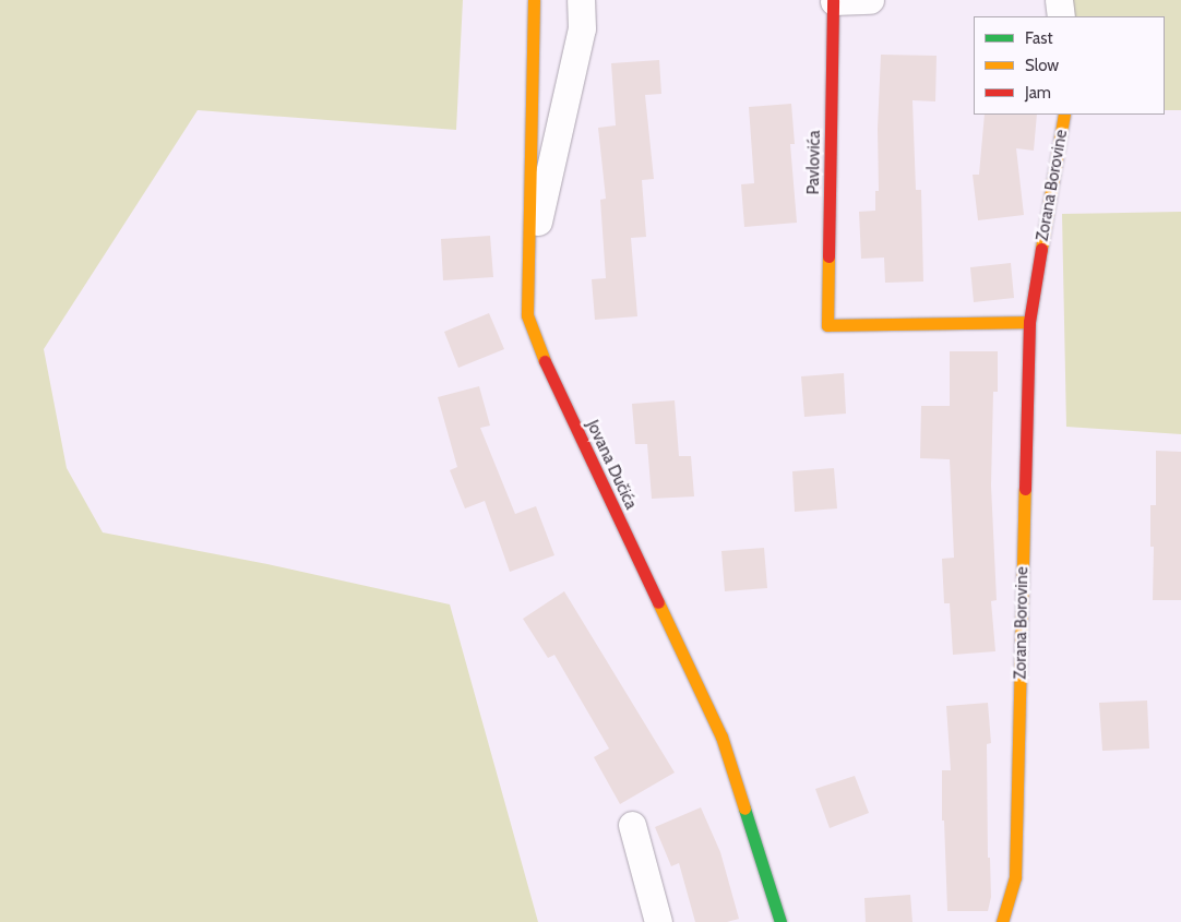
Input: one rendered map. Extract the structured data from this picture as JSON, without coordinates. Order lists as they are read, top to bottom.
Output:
{
  "streets": {
    "street": ["Pavlovića", "Zorana Borovine", "Jovana Dučića"]
  },
  "crossings": [
    ["Pavlovića", "Zorana Borovine"]
  ],
  "legend": ["Fast", "Slow", "Jam"]
}
